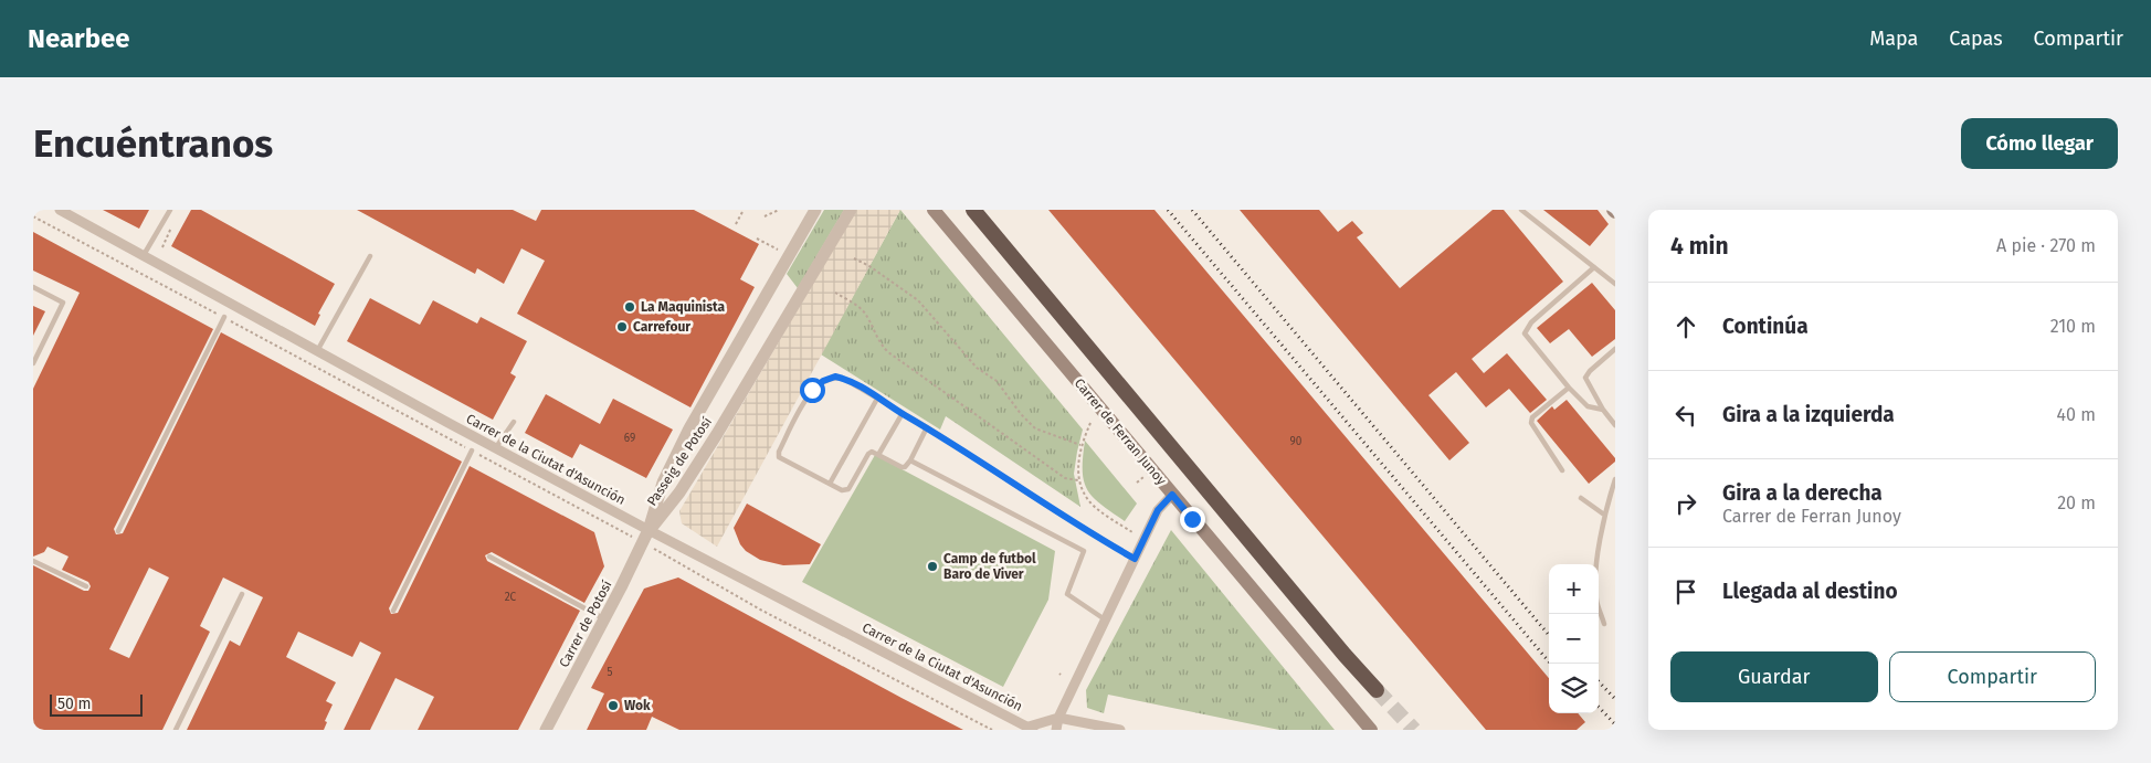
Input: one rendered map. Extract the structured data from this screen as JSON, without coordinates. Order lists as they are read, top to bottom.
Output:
{
  "streets": {
    "main road": ["Carrer de Ferran Junoy"],
    "street": ["Carrer de la Ciutat d'Asunción", "Passeig de Potosí", "Carrer de Potosí"]
  },
  "crossings": [
    ["Carrer de la Ciutat d'Asunción", "Passeig de Potosí"],
    ["Carrer de la Ciutat d'Asunción", "Carrer de Potosí"],
    ["Passeig de Potosí", "Carrer de Potosí"]
  ],
  "places": [
    "La Maquinista",
    "Carrefour",
    "Camp de futbol Baro de Viver",
    "Wok"
  ],
  "house_numbers": [
    "69",
    "90",
    "2C",
    "5"
  ],
  "scale_bar": "50 m",
  "page": {
    "header": "Nearbee",
    "nav": ["Mapa", "Capas", "Compartir"],
    "buttons": [
      "Cómo llegar",
      ["Guardar", "Compartir"]
    ],
    "title": "Encuéntranos",
    "heading": ["4 min", "A pie · 270 m"],
    "list": [
      ["Continúa", "210 m"],
      ["Gira a la izquierda", "40 m"],
      ["Gira a la derecha", "Carrer de Ferran Junoy", "20 m"],
      "Llegada al destino"
    ],
    "map_buttons": ["+", "−"],
    "scale": "50 m"
  }
}
